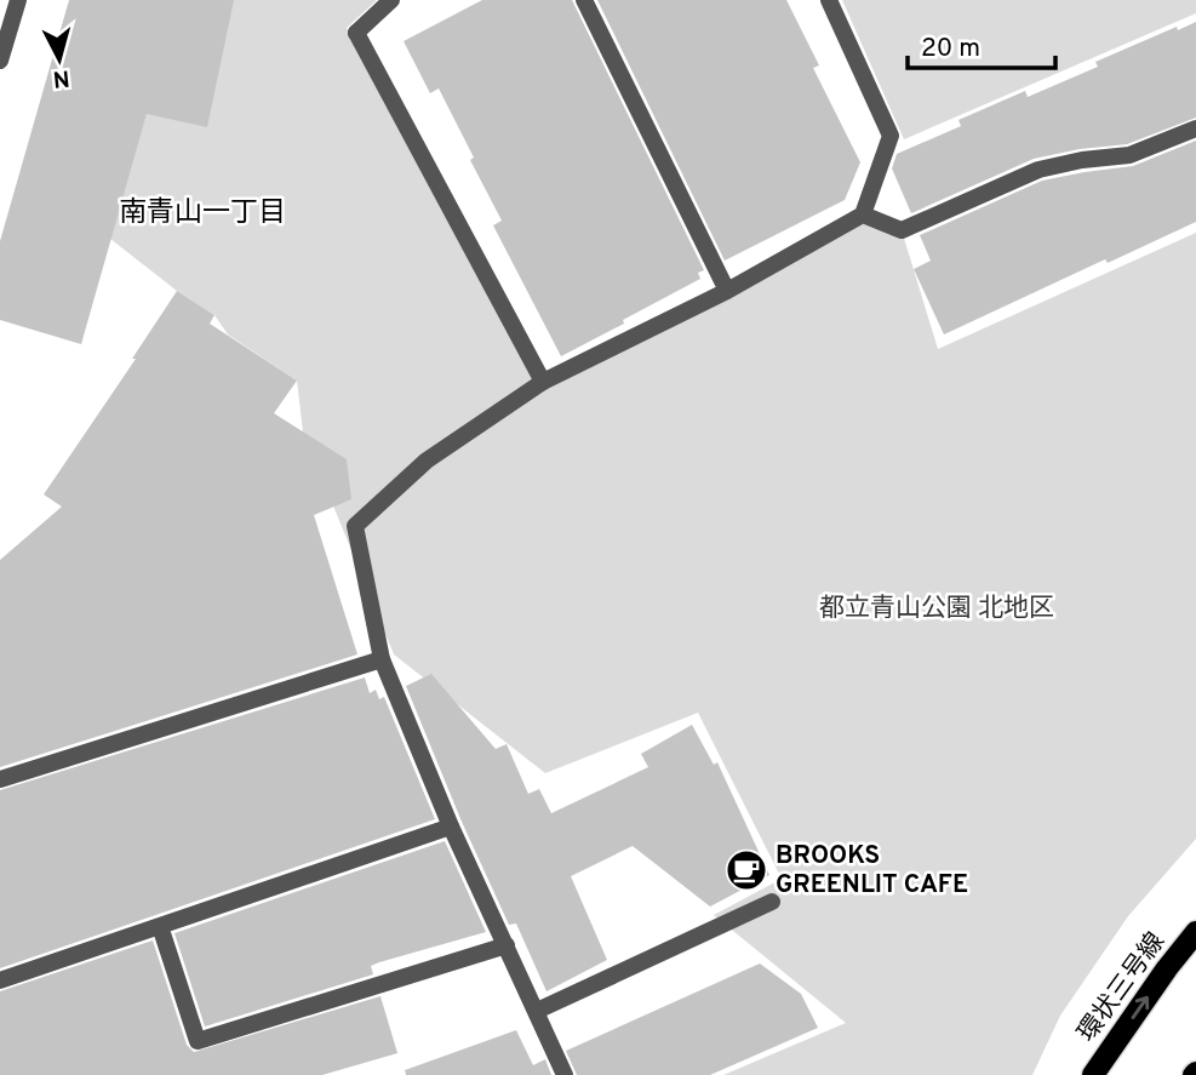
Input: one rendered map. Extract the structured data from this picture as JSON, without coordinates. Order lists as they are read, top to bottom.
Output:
{
  "streets": {
    "main road": ["環状三号線"]
  },
  "one_way": ["環状三号線"],
  "districts": ["南青山一丁目"],
  "parks": ["都立青山公園 北地区"],
  "places": {
    "cafe": ["BROOKS GREENLIT CAFE"]
  },
  "scale_bar": "20 m",
  "north": "bottom"
}
